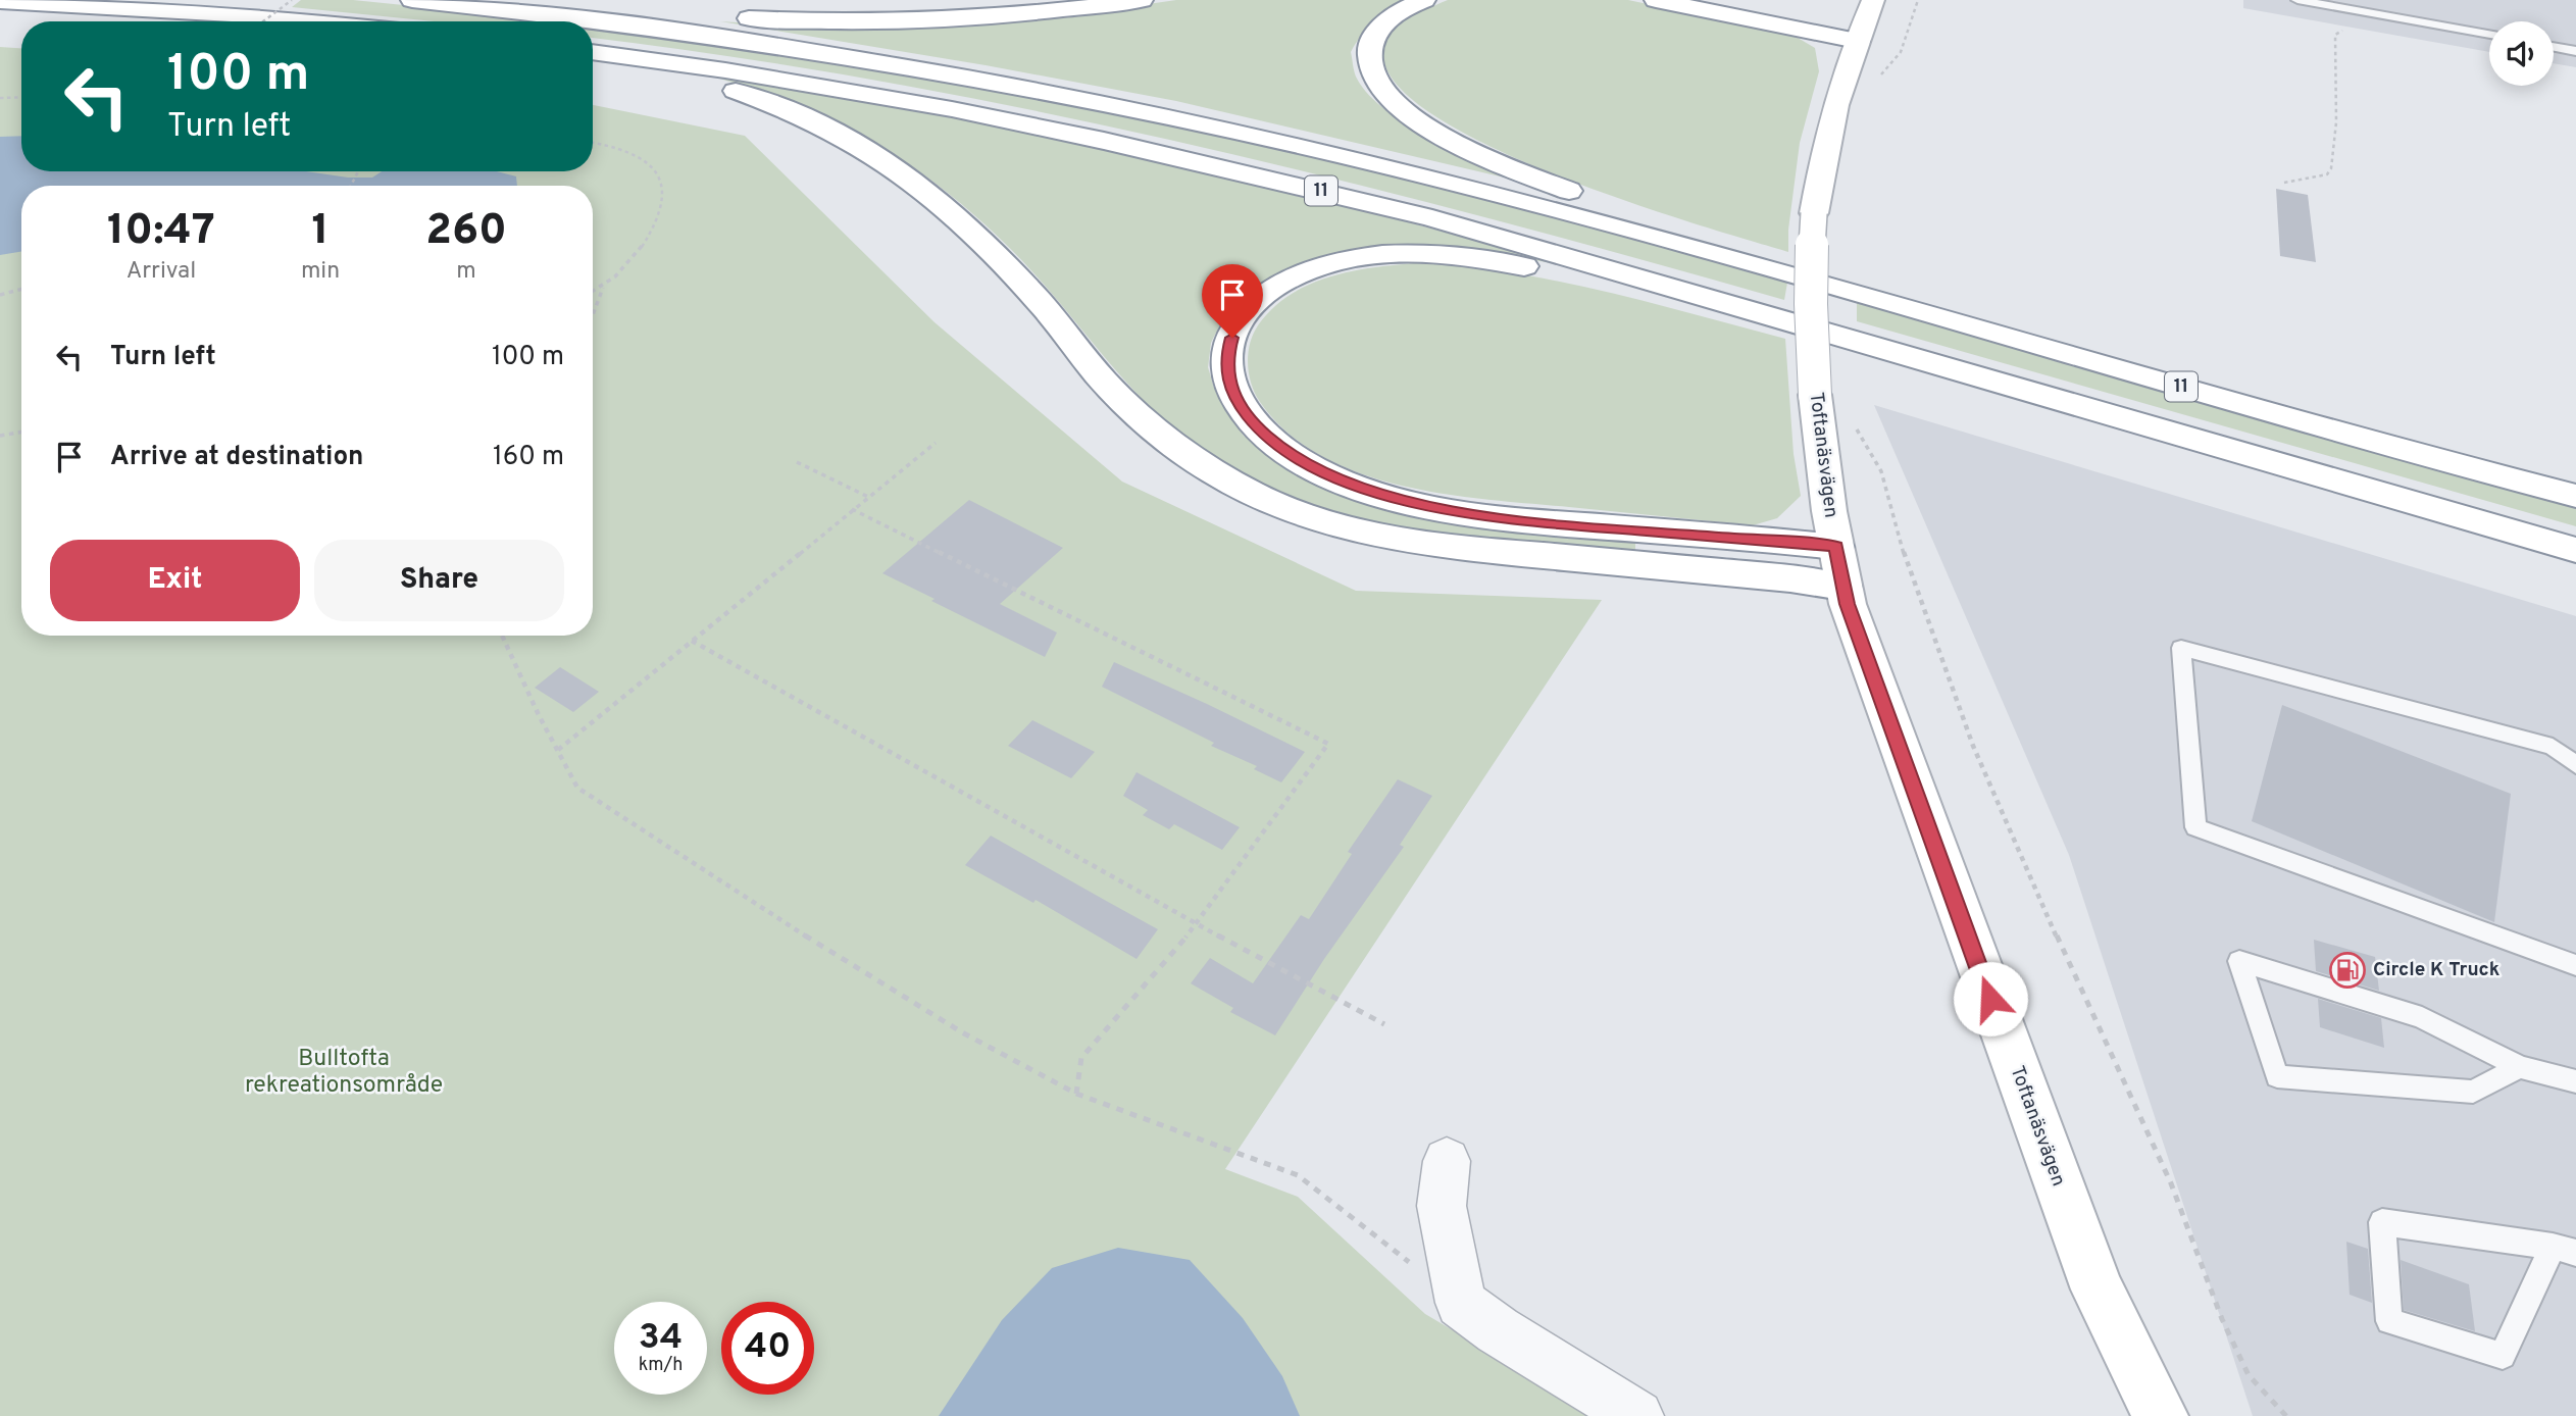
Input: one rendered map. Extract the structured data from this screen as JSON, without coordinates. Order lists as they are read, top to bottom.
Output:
{
  "streets": {
    "main road": ["11", "Toftanäsvägen"]
  },
  "parks": ["Bulltofta rekreationsområde"],
  "places": {
    "fuel station": ["Circle K Truck"]
  },
  "page": {
    "turn": ["100 m", "Turn left"],
    "eta": [
      "10:47",
      "Arrival",
      "1",
      "min",
      "260",
      "m"
    ],
    "list": [
      {
        "name": "Turn left",
        "value": "100 m"
      },
      {
        "name": "Arrive at destination",
        "value": "160 m"
      }
    ],
    "buttons": ["Exit", "Share"],
    "speed": "34 km/h",
    "limit": "40"
  }
}
